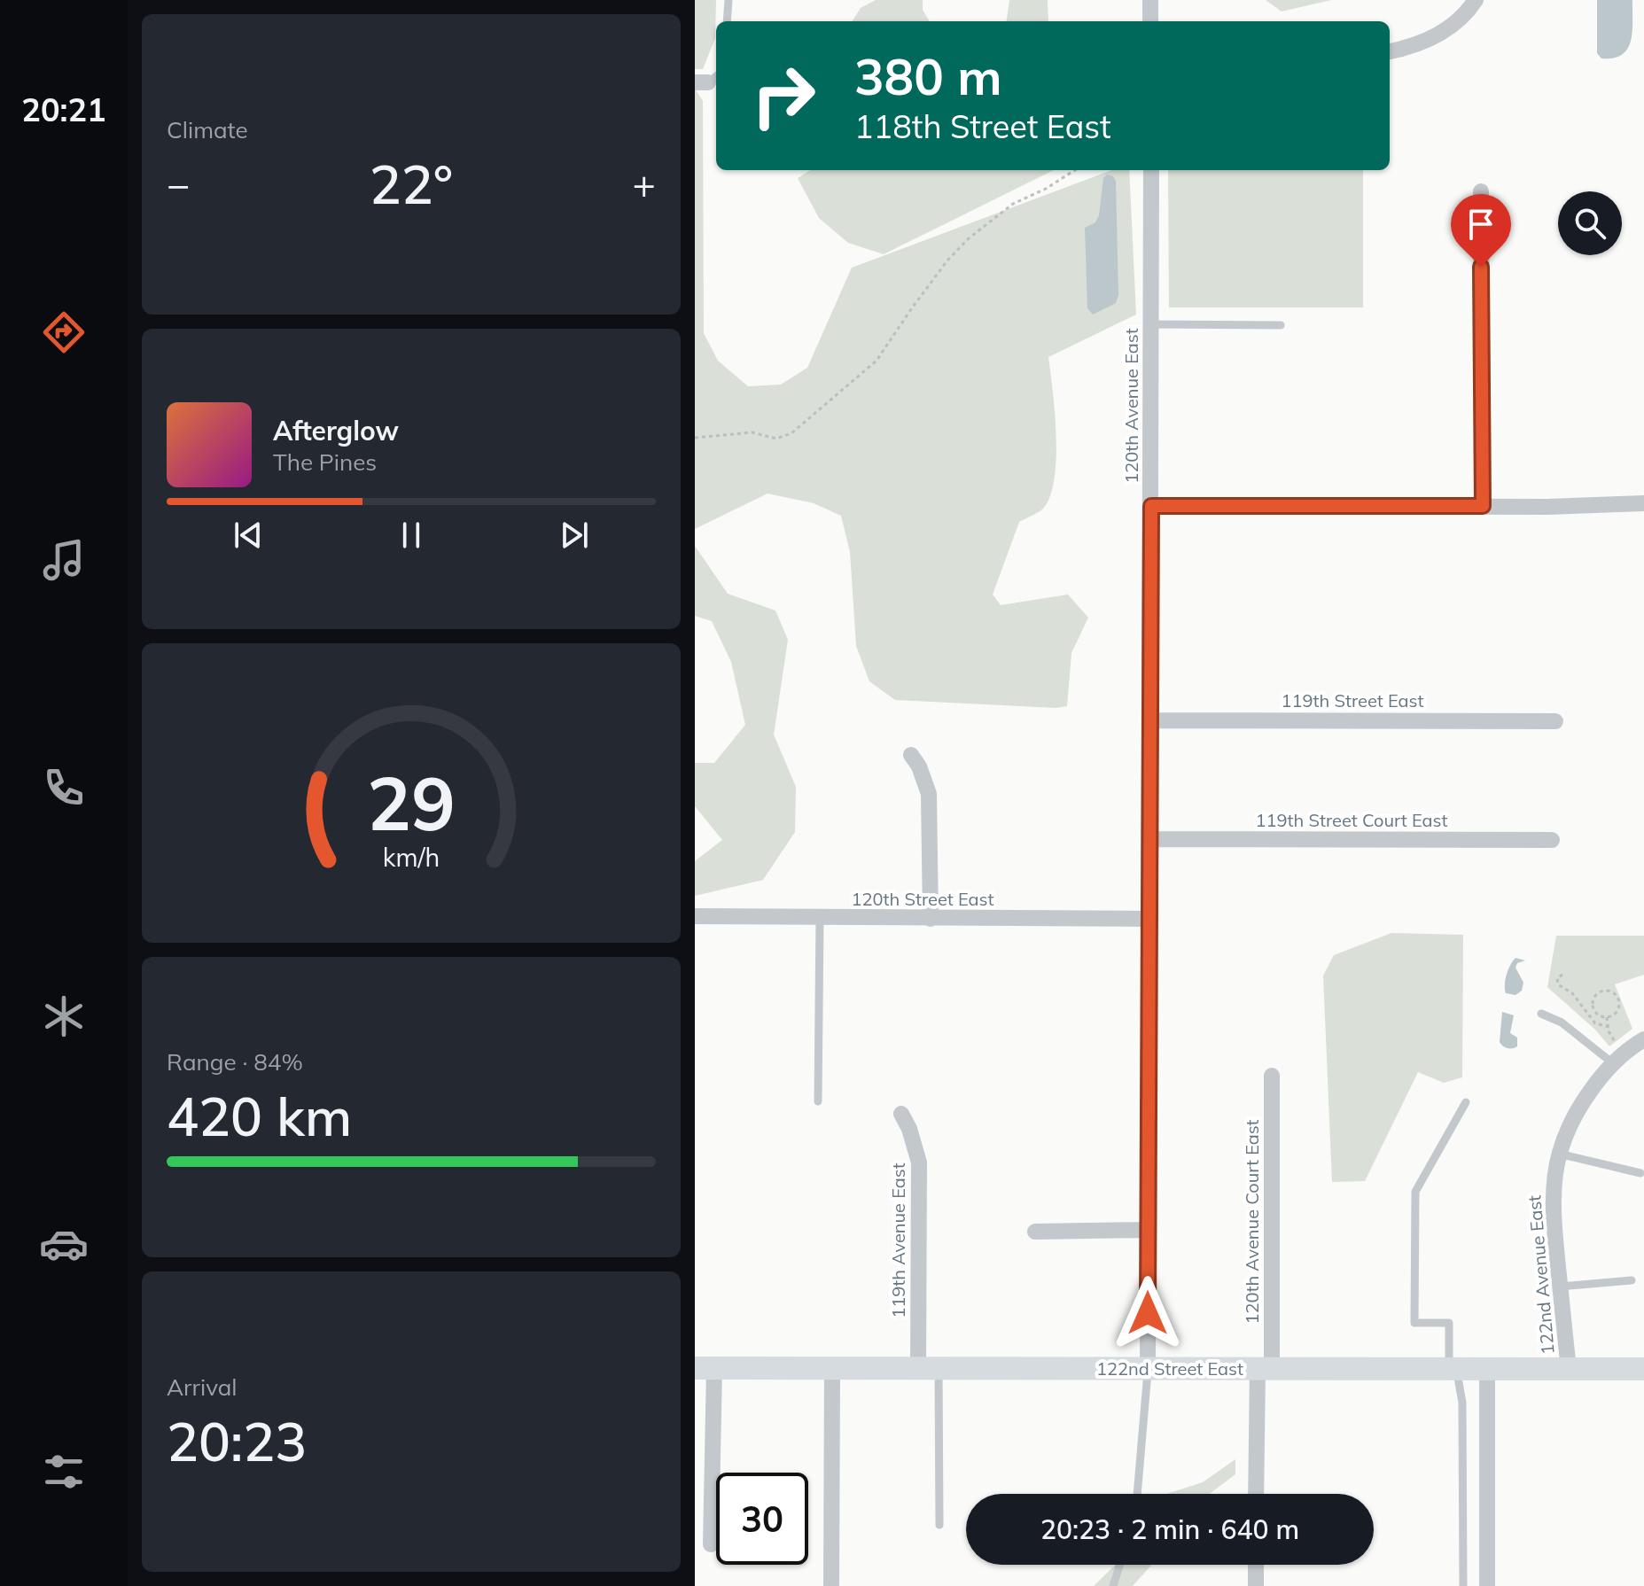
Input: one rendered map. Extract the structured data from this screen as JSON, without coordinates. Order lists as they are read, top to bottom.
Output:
{
  "streets": {
    "street": [
      "120th Avenue East",
      "119th Street East",
      "119th Street Court East",
      "120th Street East",
      "120th Avenue Court East",
      "119th Avenue East",
      "122nd Avenue East",
      "122nd Street East"
    ]
  },
  "crossings": [
    ["120th Avenue East", "119th Street East"],
    ["120th Avenue East", "119th Street Court East"],
    ["120th Avenue East", "120th Street East"],
    ["120th Avenue East", "122nd Street East"],
    ["120th Avenue Court East", "122nd Street East"],
    ["119th Avenue East", "122nd Street East"],
    ["122nd Avenue East", "122nd Street East"]
  ],
  "page": {
    "tabs": "20:21",
    "tile": [
      "Climate",
      ["Range · 84%", "420 km"],
      ["Arrival", "20:23"]
    ],
    "turn": ["380 m", "118th Street East"],
    "heat": ["−", "22°", "+"],
    "song": ["Afterglow", "The Pines"],
    "limit": "30",
    "trip": "20:23 · 2 min · 640 m",
    "gauge": ["29", "km/h"]
  }
}
